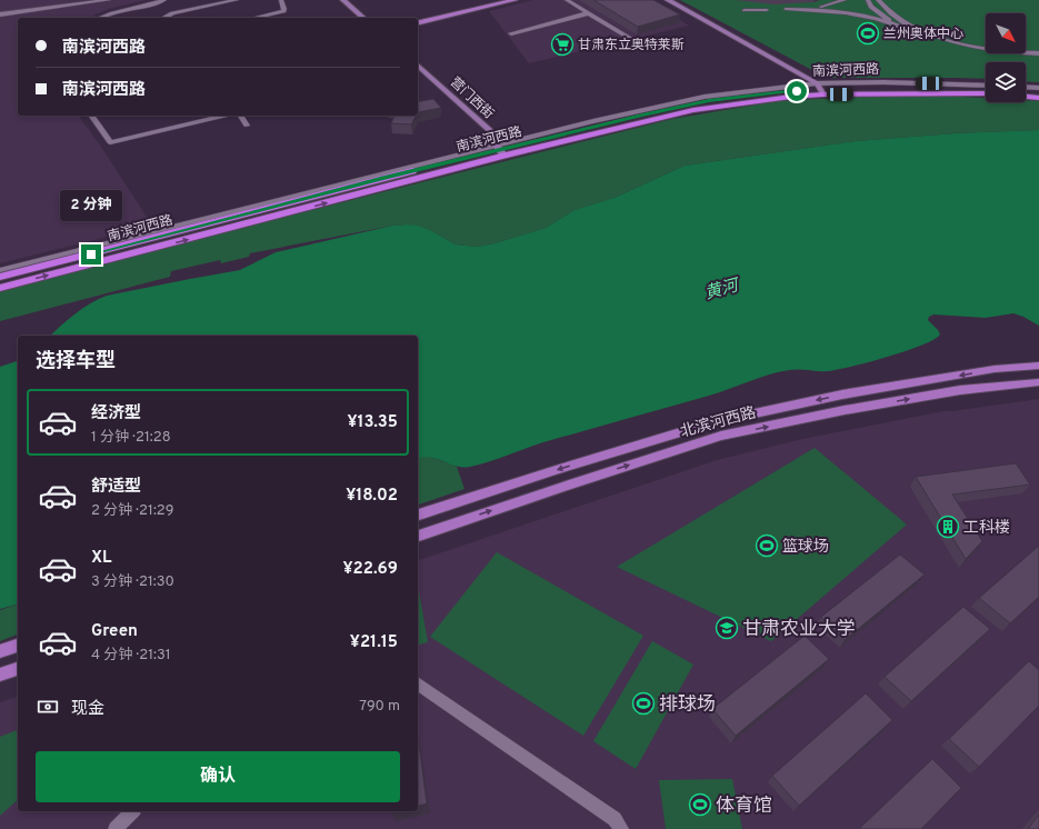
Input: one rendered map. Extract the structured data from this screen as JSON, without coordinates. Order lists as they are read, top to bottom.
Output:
{
  "streets": {
    "highway": ["南滨河西路"],
    "main road": ["北滨河西路"],
    "street": ["营门西街"]
  },
  "crossings": [
    ["南滨河西路", "营门西街"]
  ],
  "water": ["黄河"],
  "places": {
    "sports": [
      "兰州奥体中心",
      "篮球场",
      "排球场",
      "体育馆"
    ],
    "supermarket": ["甘肃东立奥特莱斯"],
    "building": ["工科楼"],
    "school or university": ["甘肃农业大学"]
  },
  "north": "bottom right",
  "page": {
    "banner": ["南滨河西路", "南滨河西路"],
    "bubble": "2 分钟",
    "heading": "选择车型",
    "list": [
      {
        "name": "经济型",
        "note": "1 分钟 · 21:28",
        "value": "¥13.35"
      },
      {
        "name": "舒适型",
        "note": "2 分钟 · 21:29",
        "value": "¥18.02"
      },
      {
        "name": "XL",
        "note": "3 分钟 · 21:30",
        "value": "¥22.69"
      },
      {
        "name": "Green",
        "note": "4 分钟 · 21:31",
        "value": "¥21.15"
      }
    ],
    "pay": ["现金", "790 m"],
    "buttons": "确认"
  }
}
